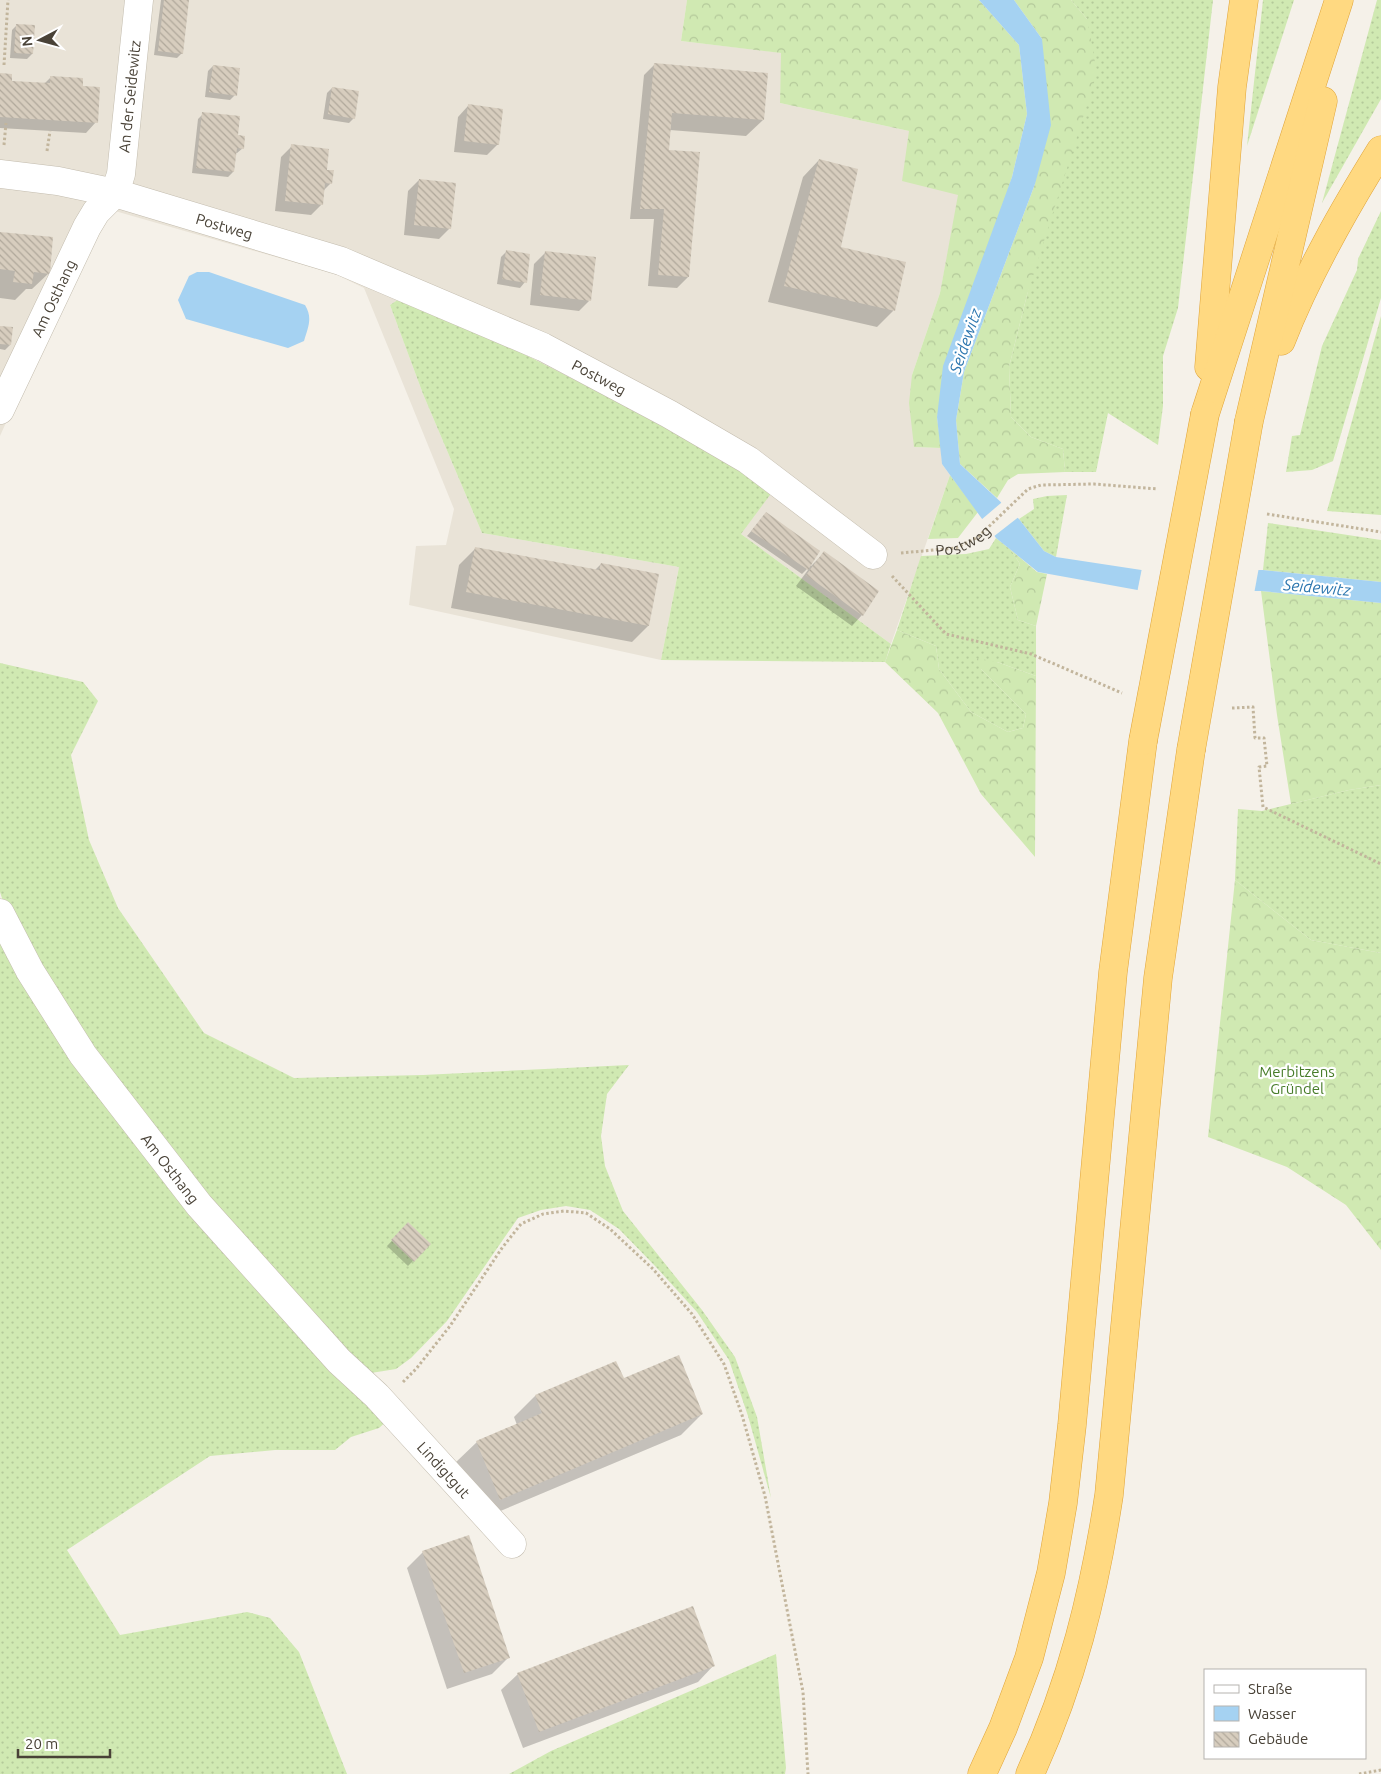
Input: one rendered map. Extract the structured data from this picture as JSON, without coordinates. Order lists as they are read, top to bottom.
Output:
{
  "streets": {
    "street": [
      "An der Seidewitz",
      "Postweg",
      "Am Osthang",
      "Lindigtgut"
    ]
  },
  "crossings": [
    ["An der Seidewitz", "Postweg"],
    ["An der Seidewitz", "Am Osthang"],
    ["Postweg", "Am Osthang"],
    ["Am Osthang", "Lindigtgut"]
  ],
  "water": ["Seidewitz"],
  "parks": ["Merbitzens Gründel"],
  "legend": ["Straße", "Wasser", "Gebäude"],
  "scale_bar": "20 m",
  "north": "left"
}
